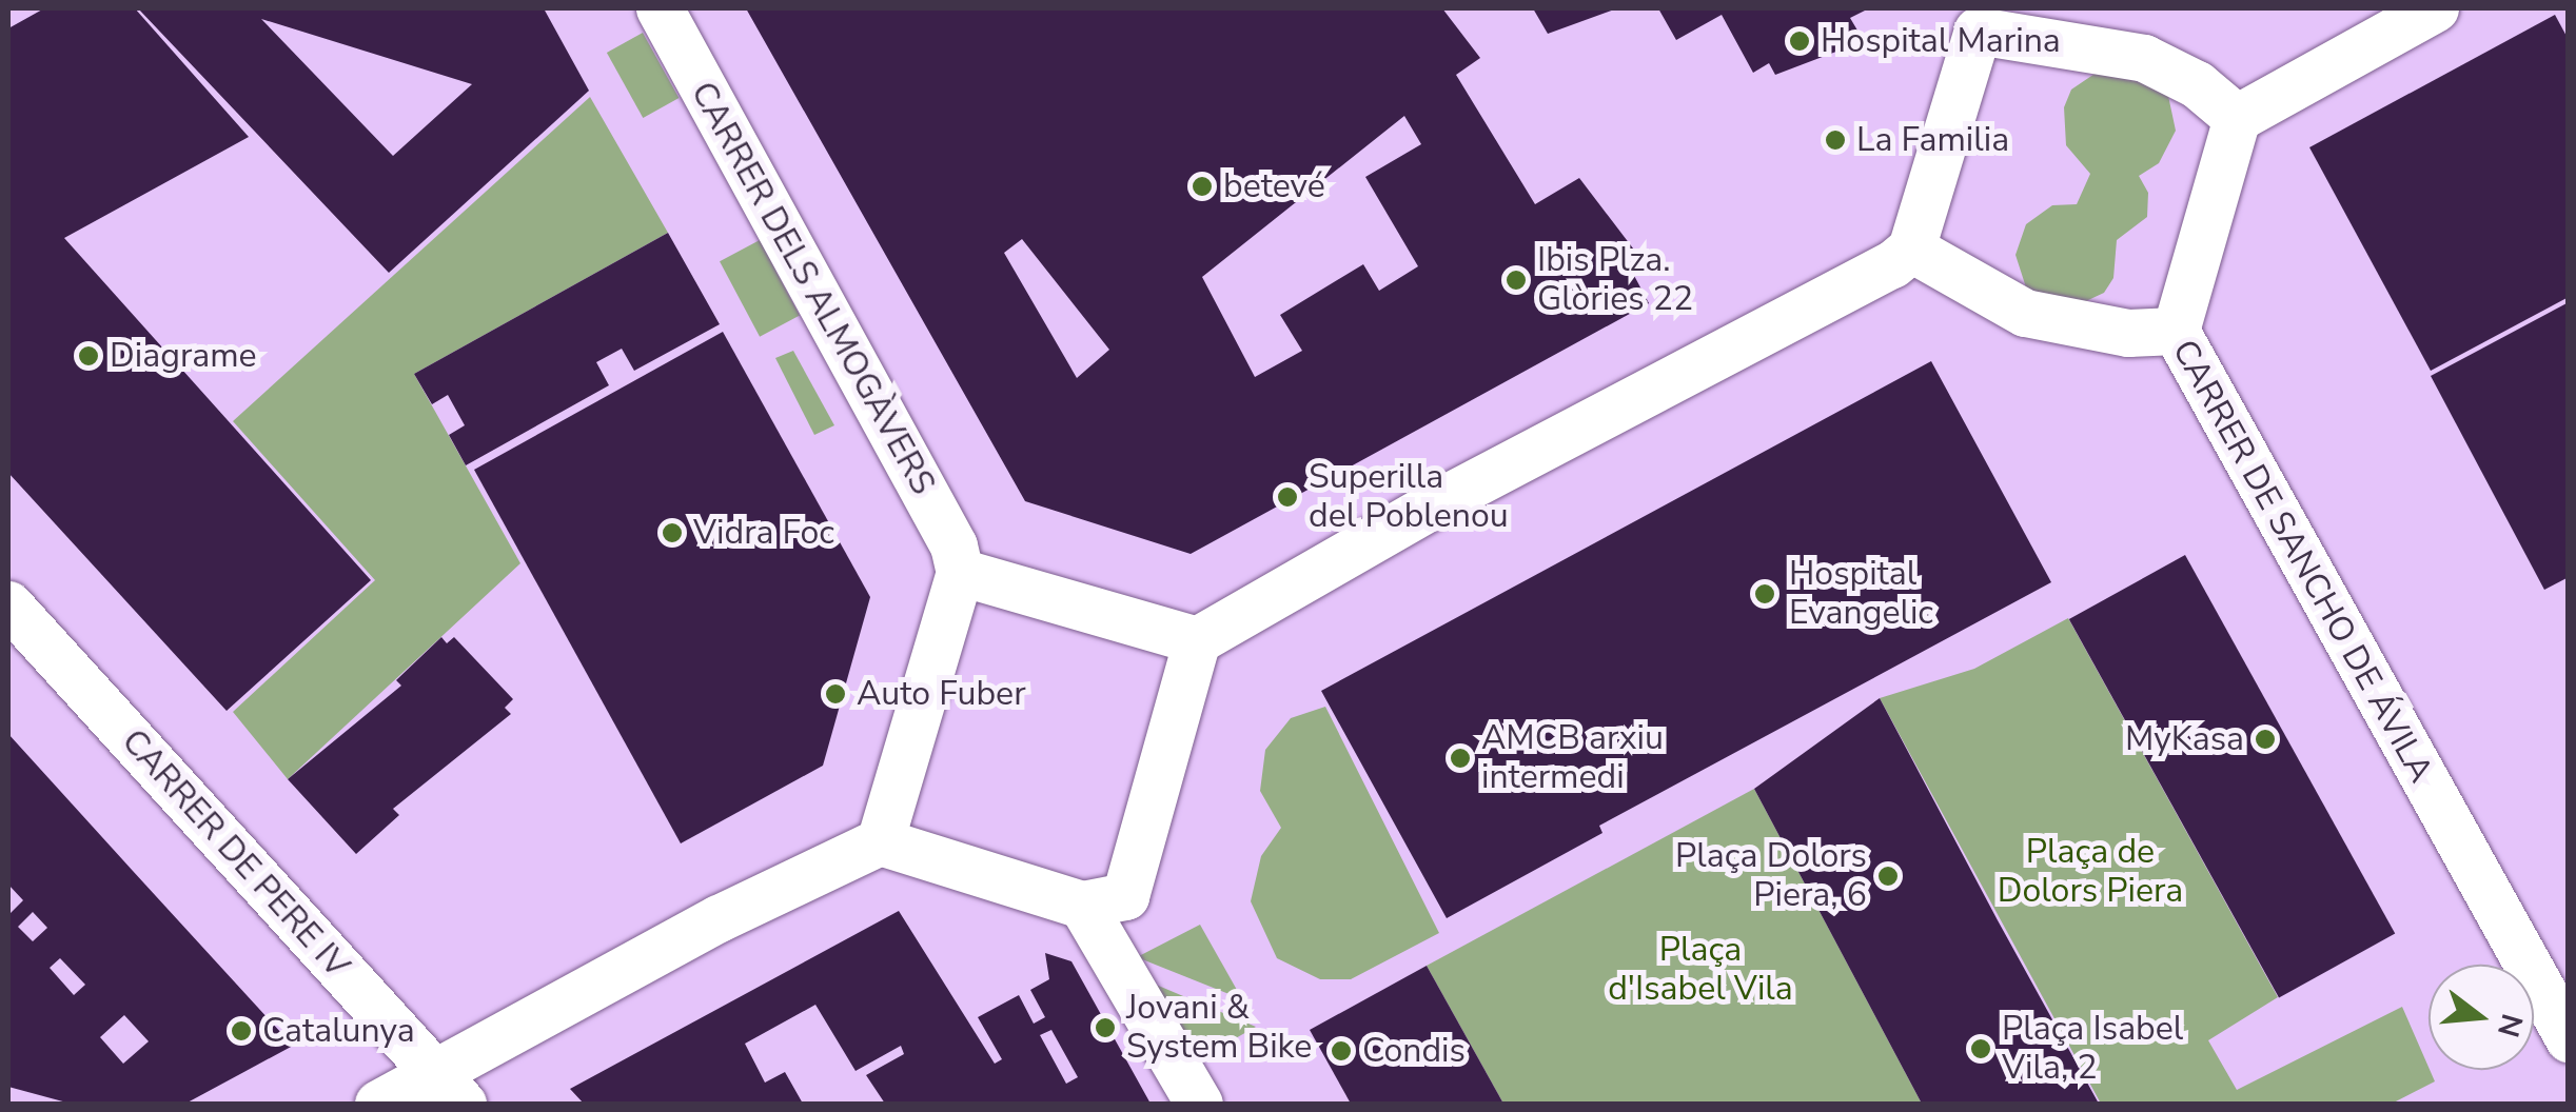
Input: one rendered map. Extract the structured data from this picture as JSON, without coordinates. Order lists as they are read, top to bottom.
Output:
{
  "streets": {
    "street": ["CARRER DELS ALMOGÀVERS", "CARRER DE SANCHO DE ÁVILA", "CARRER DE PERE IV"]
  },
  "parks": ["Plaça de Dolors Piera", "Plaça d'Isabel Vila"],
  "places": [
    "Hospital Marina",
    "La Familia",
    "betevé",
    "Ibis Plza. Glòries 22",
    "Diagrame",
    "Superilla del Poblenou",
    "Vidra Foc",
    "Hospital Evangelic",
    "Auto Fuber",
    "MyKasa",
    "AMCB arxiu intermedi",
    "Plaça Dolors Piera, 6",
    "Jovani & System Bike",
    "Catalunya",
    "Plaça Isabel Vila, 2",
    "Condis"
  ],
  "north": "right"
}
